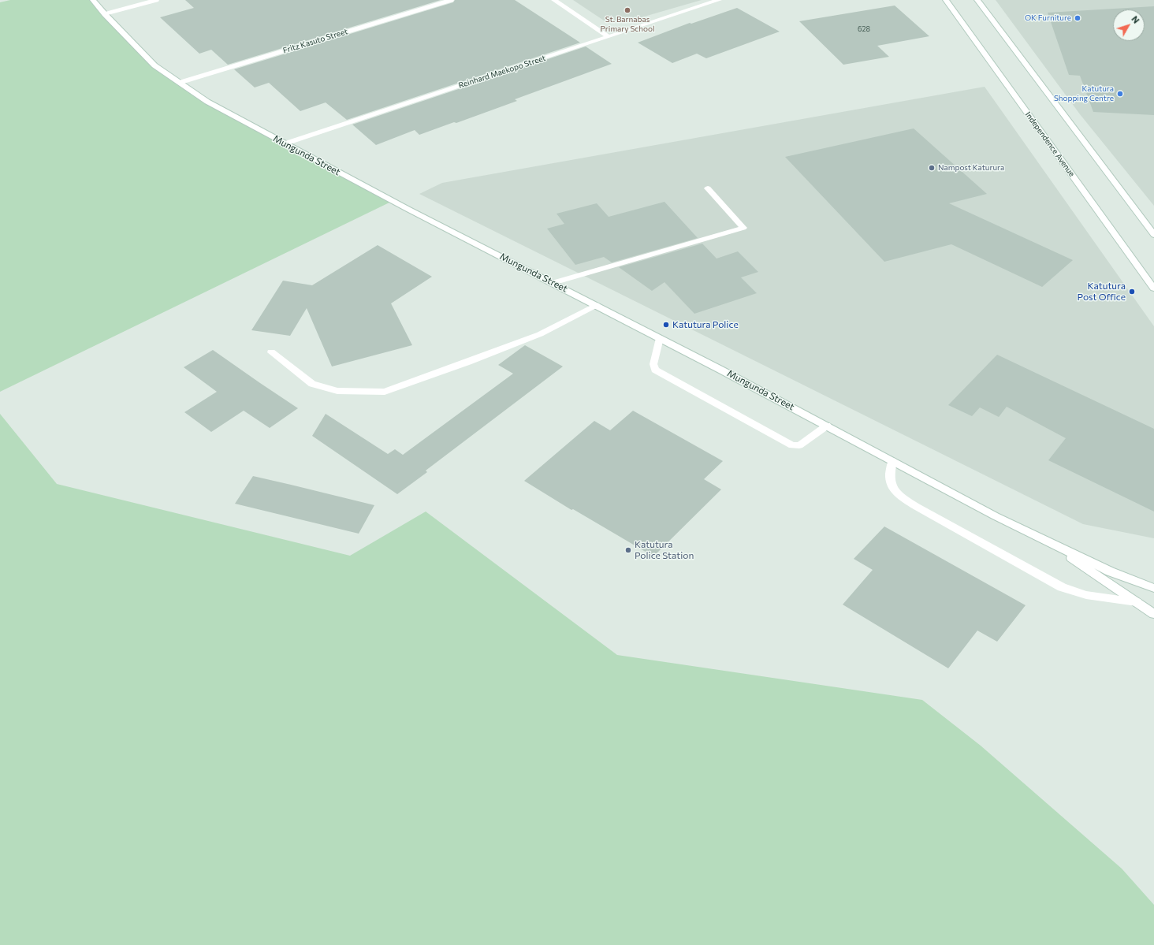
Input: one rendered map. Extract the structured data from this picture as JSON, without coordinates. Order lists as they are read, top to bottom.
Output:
{
  "streets": {
    "street": [
      "Fritz Kasuto Street",
      "Reinhard Maekopo Street",
      "Independence Avenue",
      "Mungunda Street"
    ]
  },
  "crossings": [
    ["Fritz Kasuto Street", "Mungunda Street"],
    ["Reinhard Maekopo Street", "Mungunda Street"]
  ],
  "places": [
    "St. Barnabas Primary School",
    "OK Furniture",
    "Katutura Shopping Centre",
    "Nampost Katurura",
    "Katutura Post Office",
    "Katutura Police",
    "Katutura Police Station"
  ],
  "house_numbers": ["628"],
  "north": "top right"
}
